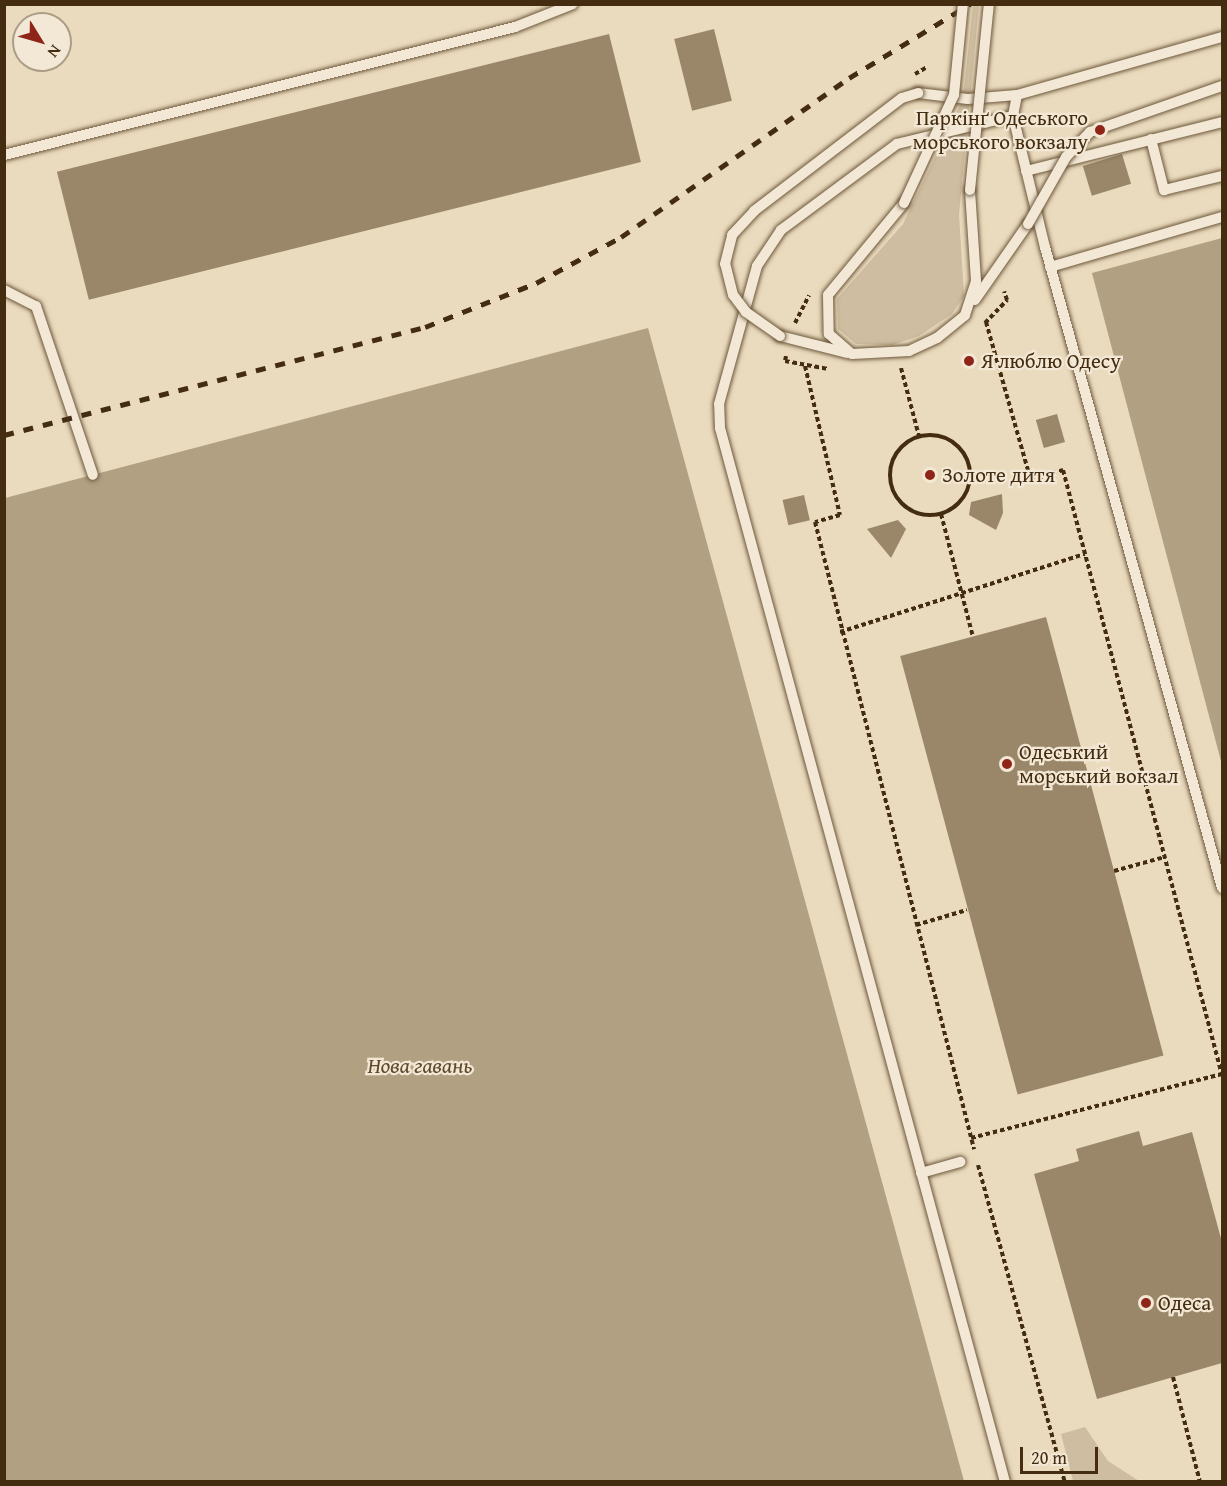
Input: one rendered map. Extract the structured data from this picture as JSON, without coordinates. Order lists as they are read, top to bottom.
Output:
{
  "water": ["Нова гавань"],
  "places": [
    "Паркінґ Одеського морського вокзалу",
    "Я люблю Одесу",
    "Золоте дитя",
    "Одеський морський вокзал",
    "Одеса"
  ],
  "scale_bar": "20 m",
  "north": "bottom right"
}
